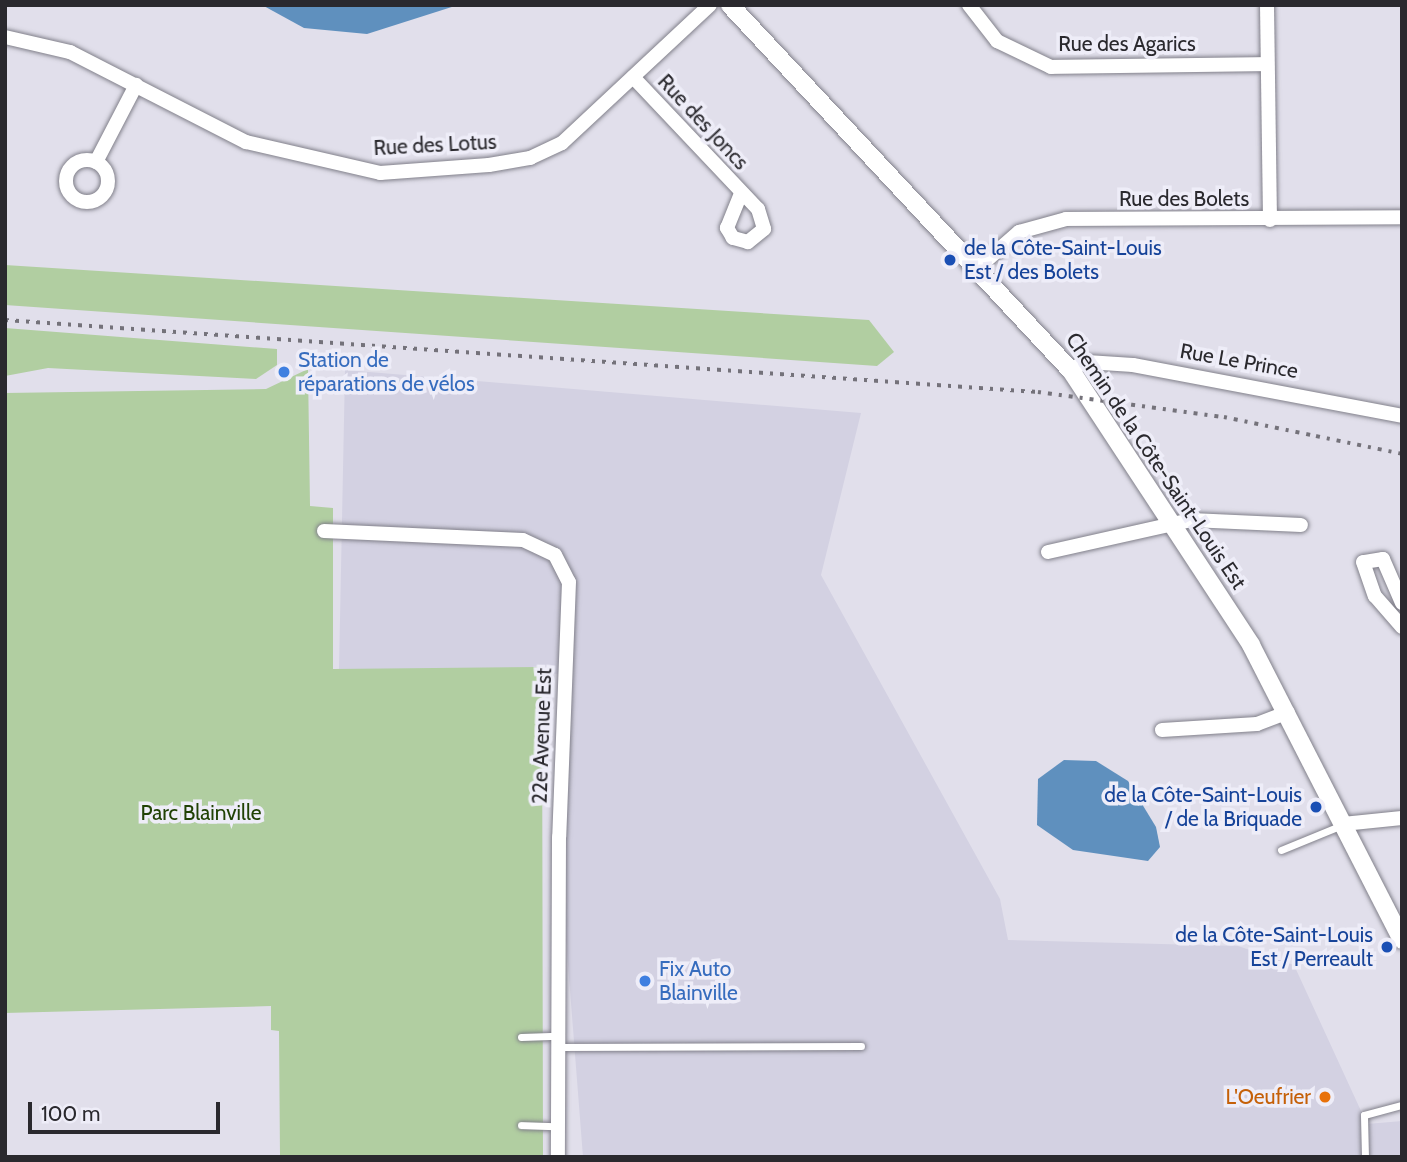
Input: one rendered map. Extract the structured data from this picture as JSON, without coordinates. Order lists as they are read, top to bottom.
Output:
{
  "streets": {
    "street": [
      "Rue des Agarics",
      "Rue des Joncs",
      "Rue des Lotus",
      "Rue des Bolets",
      "Rue Le Prince",
      "Chemin de la Côte-Saint-Louis Est",
      "22e Avenue Est"
    ]
  },
  "crossings": [
    ["Rue des Joncs", "Rue des Lotus"],
    ["Rue des Bolets", "Chemin de la Côte-Saint-Louis Est"],
    ["Rue Le Prince", "Chemin de la Côte-Saint-Louis Est"]
  ],
  "parks": ["Parc Blainville"],
  "places": [
    "de la Côte-Saint-Louis Est / des Bolets",
    "Station de réparations de vélos",
    "de la Côte-Saint-Louis / de la Briquade",
    "de la Côte-Saint-Louis Est / Perreault",
    "Fix Auto Blainville",
    "L'Oeufrier"
  ],
  "scale_bar": "100 m"
}
